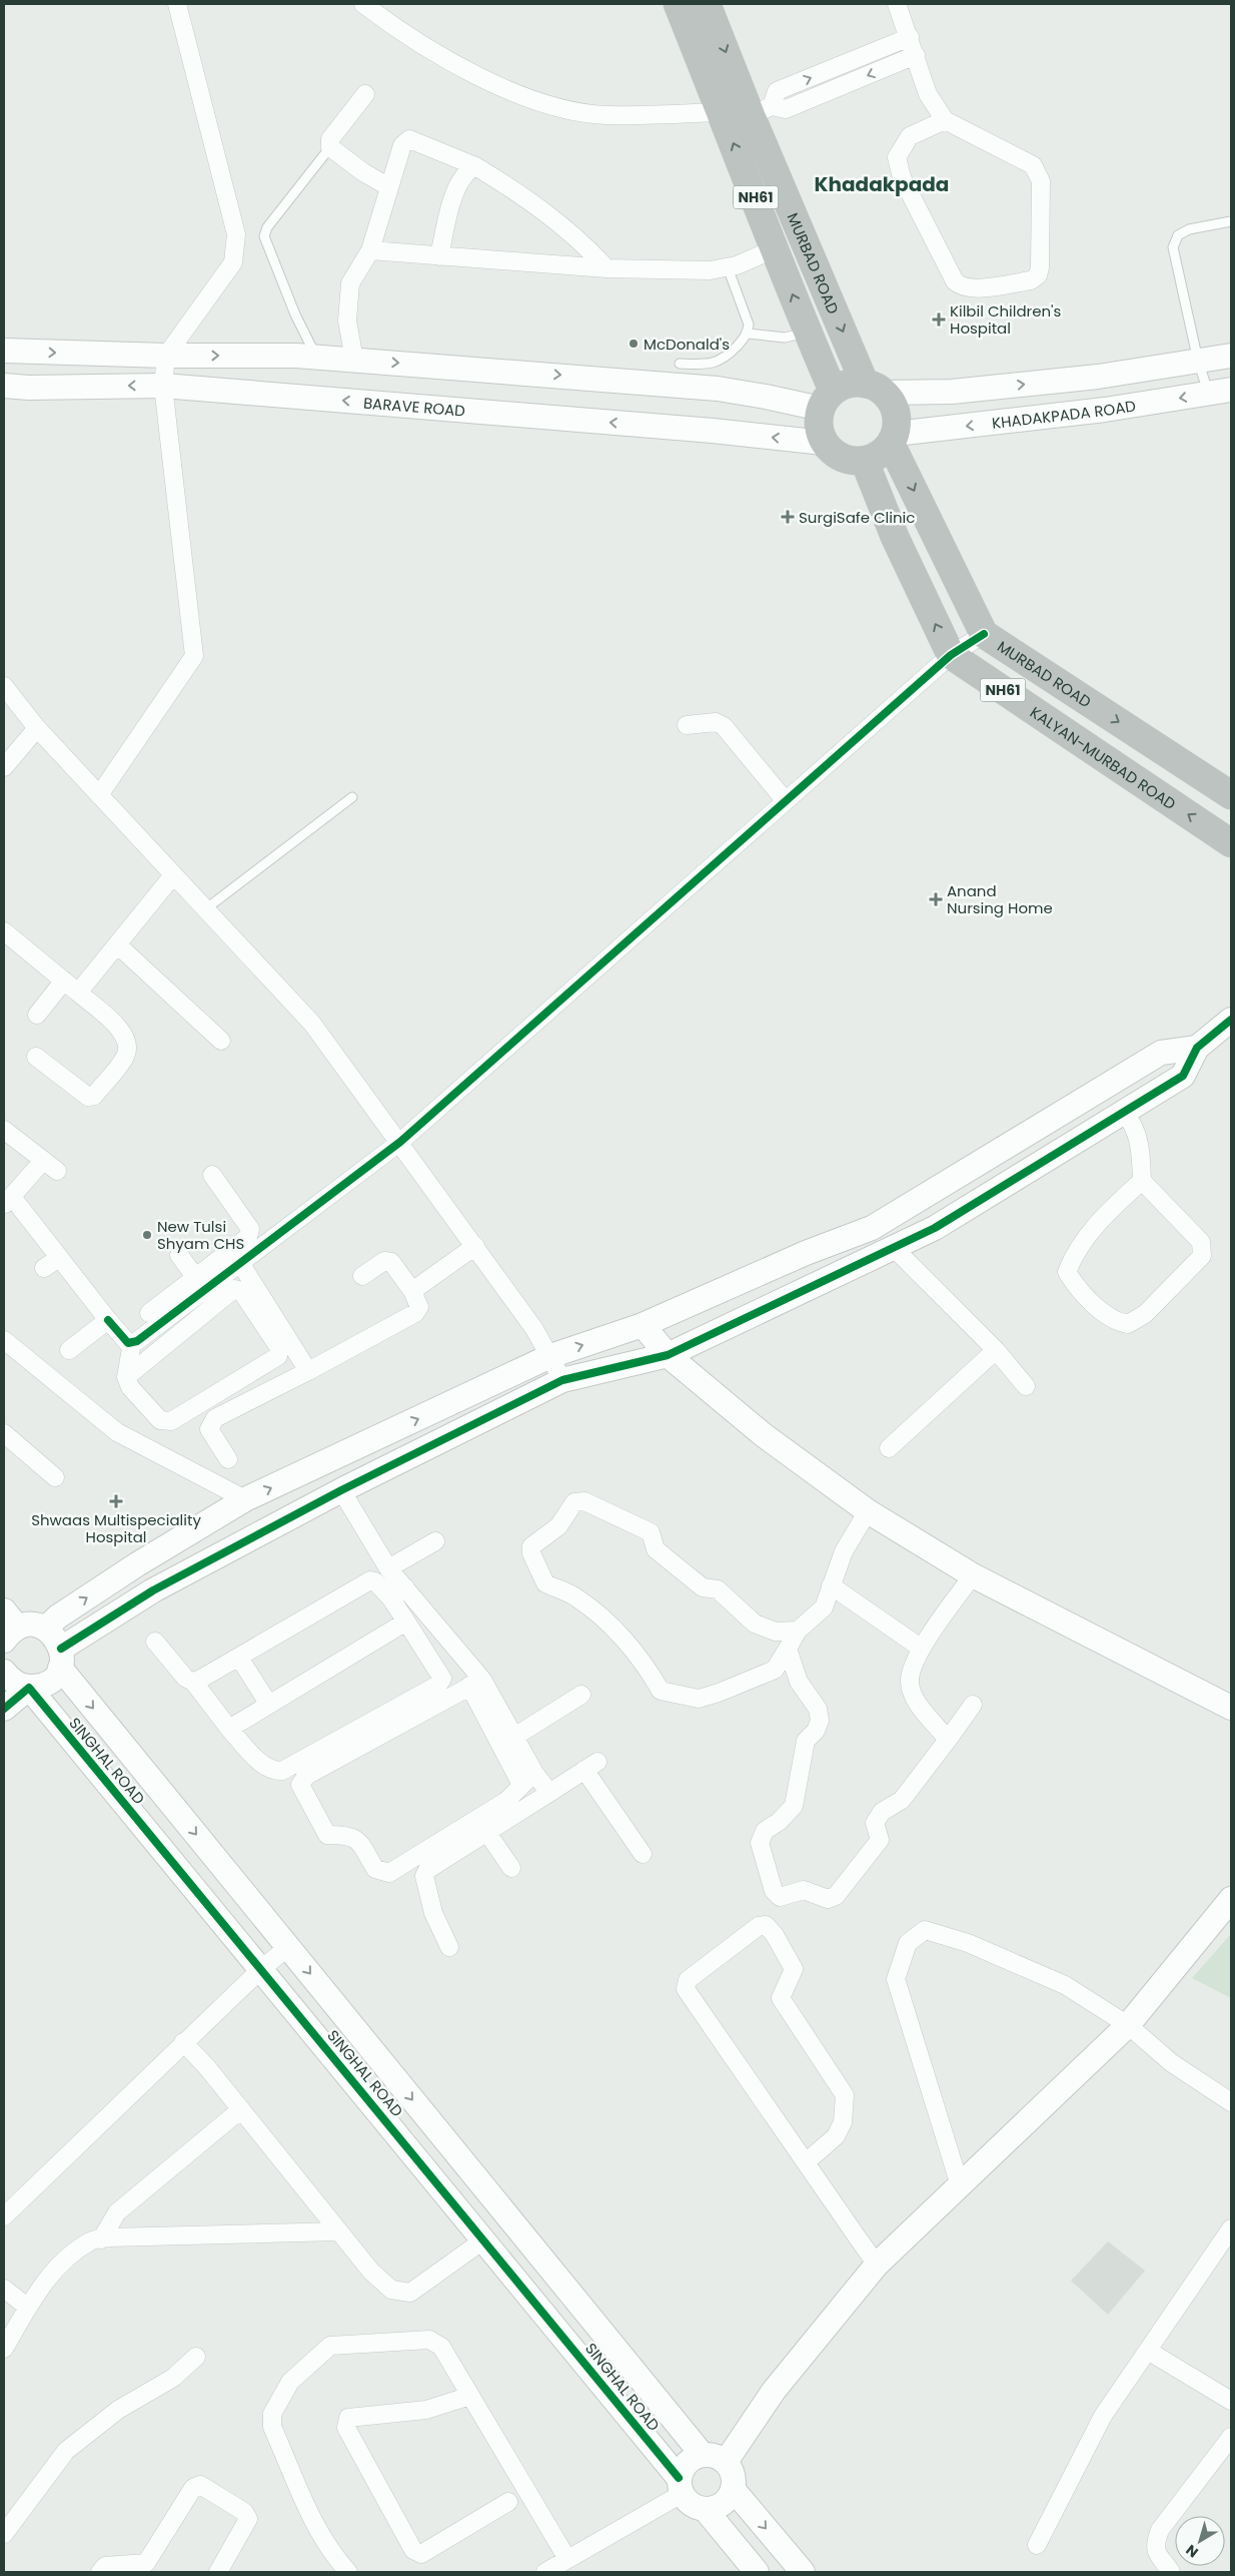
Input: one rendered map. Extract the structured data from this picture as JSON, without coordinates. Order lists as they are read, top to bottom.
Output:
{
  "streets": {
    "highway": ["NH61", "MURBAD ROAD", "KALYAN-MURBAD ROAD"],
    "street": ["BARAVE ROAD", "KHADAKPADA ROAD", "SINGHAL ROAD"]
  },
  "crossings": [
    ["NH61", "MURBAD ROAD"],
    ["NH61", "BARAVE ROAD"],
    ["NH61", "KHADAKPADA ROAD"],
    ["MURBAD ROAD", "BARAVE ROAD"],
    ["MURBAD ROAD", "KHADAKPADA ROAD"],
    ["BARAVE ROAD", "KHADAKPADA ROAD"]
  ],
  "one_way": ["KALYAN-MURBAD ROAD"],
  "districts": ["Khadakpada"],
  "places": {
    "health": [
      "Kilbil Children's Hospital",
      "SurgiSafe Clinic",
      "Anand Nursing Home",
      "Shwaas Multispeciality Hospital"
    ],
    "other": ["McDonald's", "New Tulsi Shyam CHS"]
  },
  "north": "bottom left"
}
